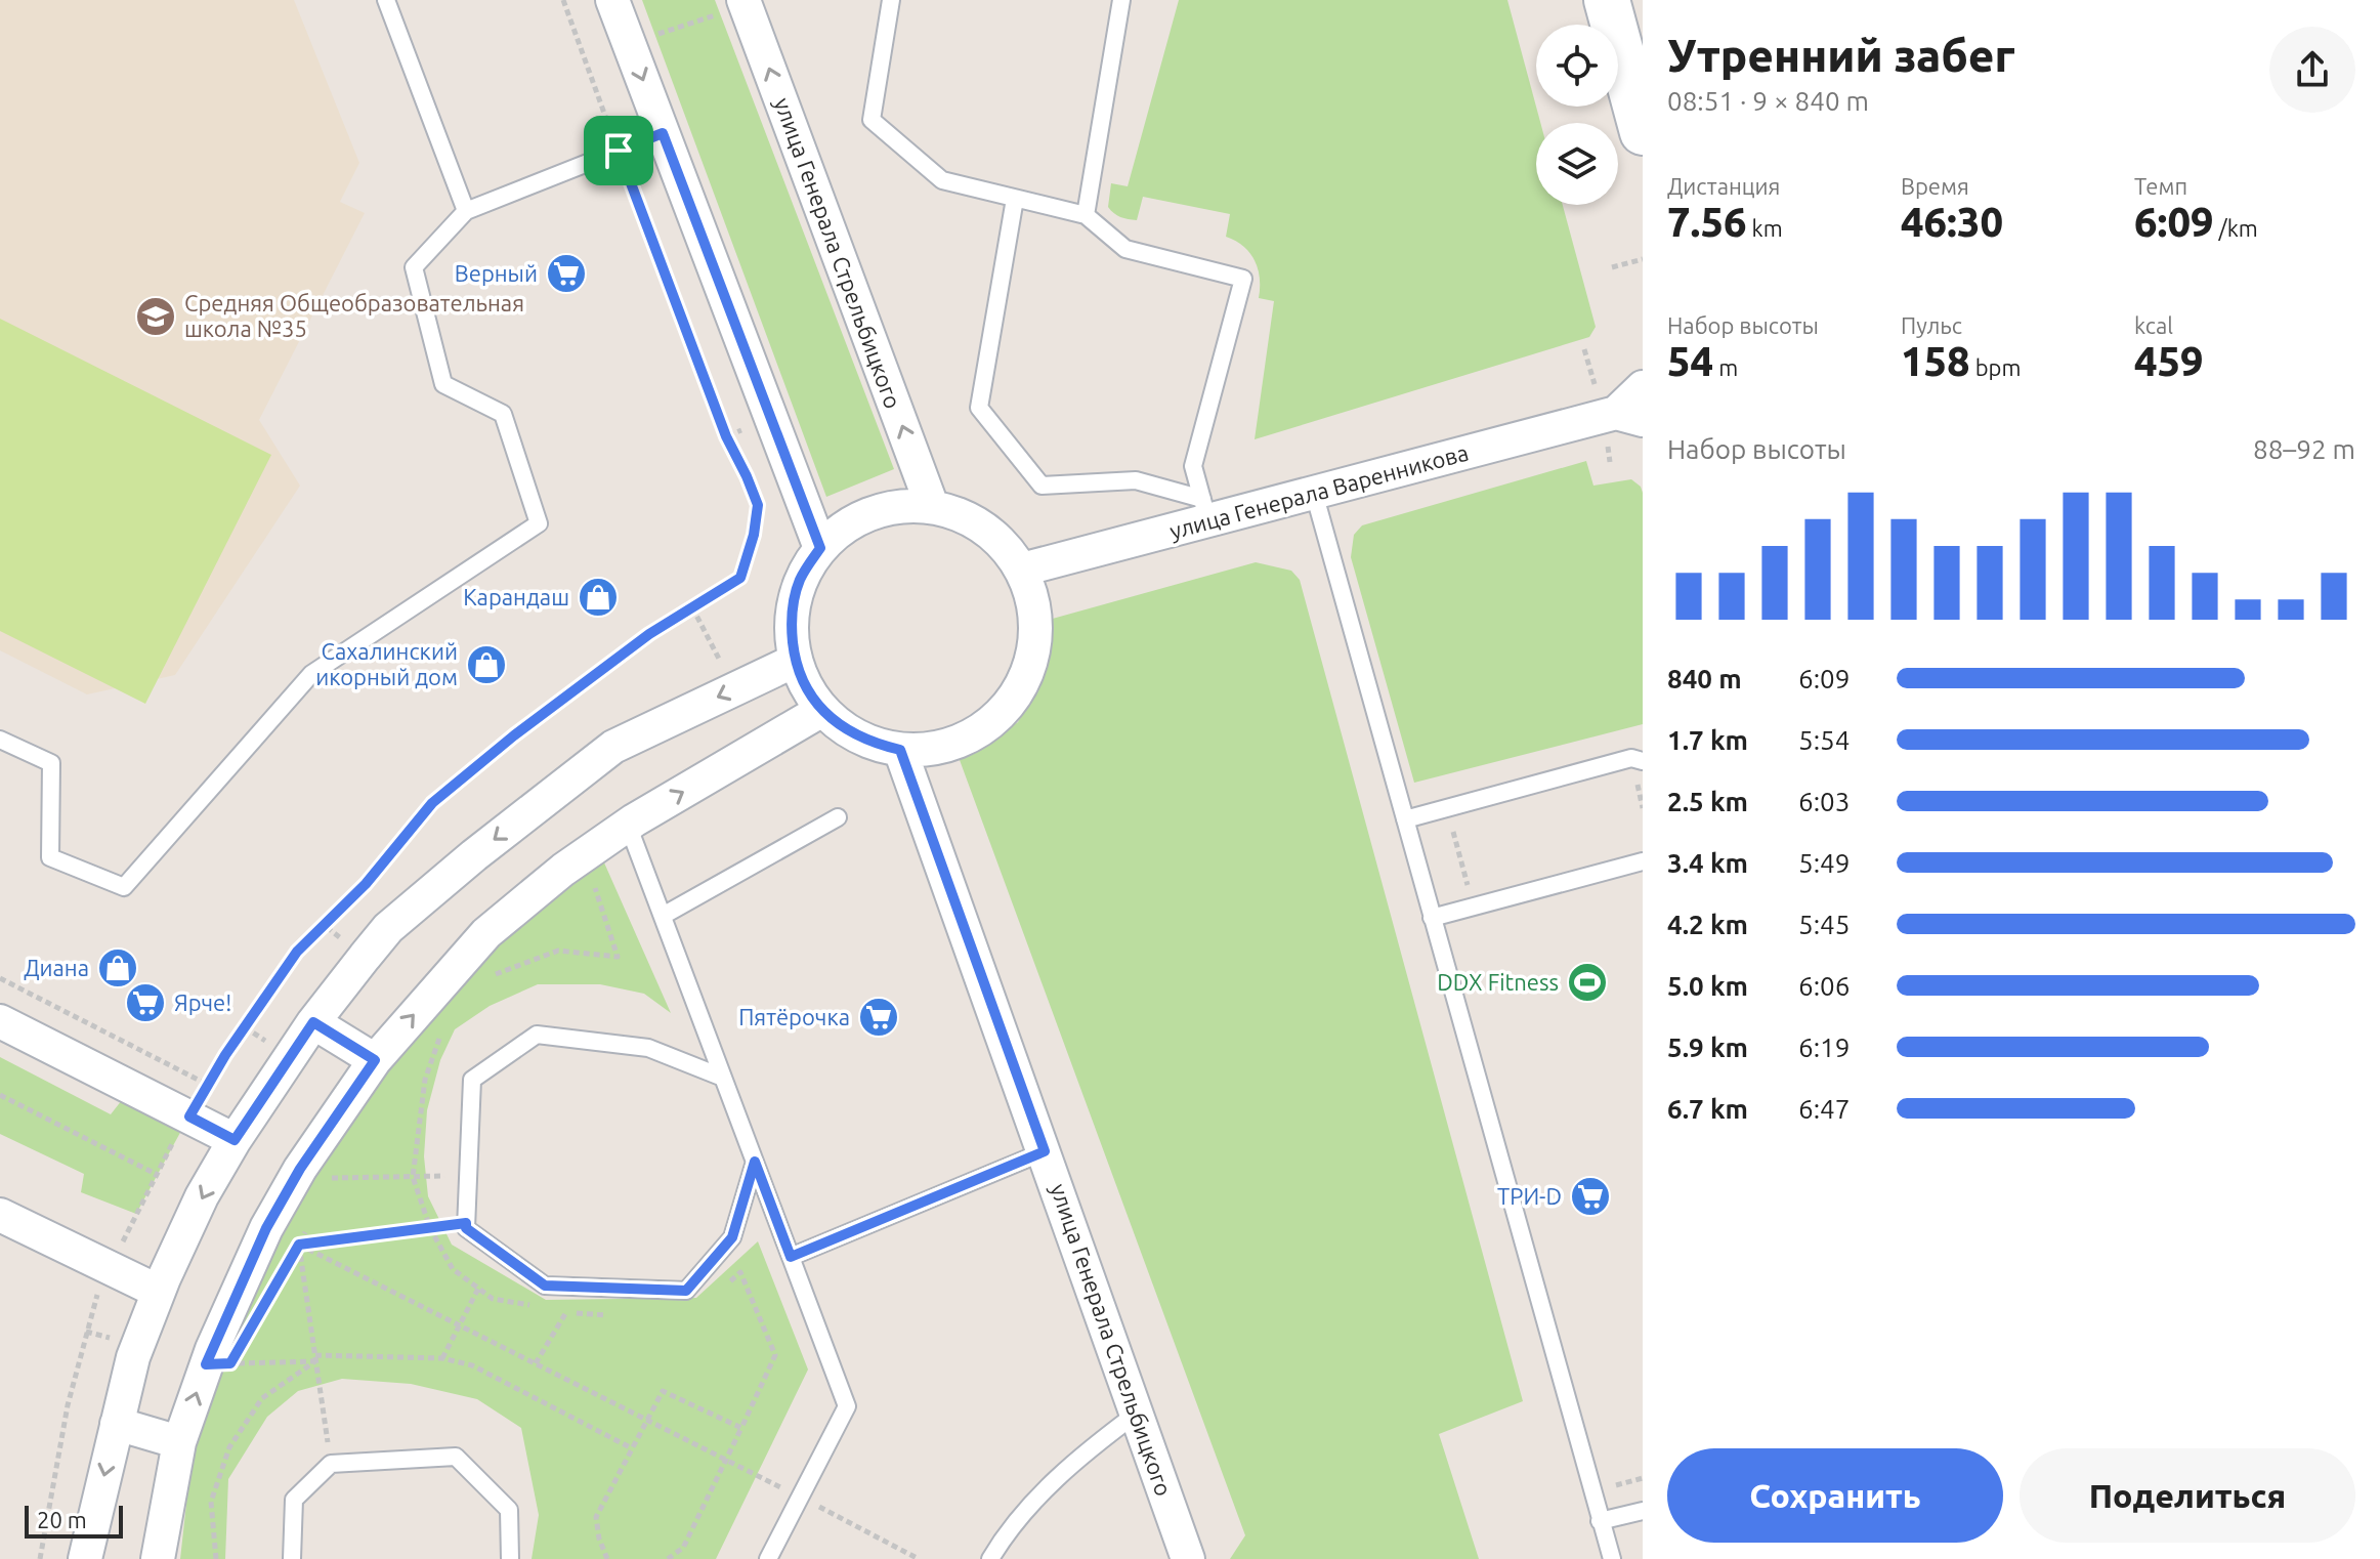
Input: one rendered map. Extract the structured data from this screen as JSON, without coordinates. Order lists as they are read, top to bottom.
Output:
{
  "streets": {
    "street": ["улица Генерала Стрельбицкого", "улица Генерала Варенникова"]
  },
  "crossings": [
    ["улица Генерала Стрельбицкого", "улица Генерала Варенникова"]
  ],
  "places": {
    "supermarket": [
      "Верный",
      "Ярче!",
      "Пятёрочка",
      "ТРИ-D"
    ],
    "school or university": ["Средняя Общеобразовательная школа №35"],
    "shop": ["Карандаш", "Сахалинский икорный дом", "Диана"],
    "sports": ["DDX Fitness"]
  },
  "scale_bar": "20 m",
  "page": {
    "heading": ["Утренний забег", "08:51 · 9 × 840 m"],
    "stats": [
      ["Дистанция", "7.56 km"],
      ["Время", "46:30"],
      ["Темп", "6:09 /km"],
      ["Набор высоты", "54 m"],
      ["Пульс", "158 bpm"],
      ["kcal", "459"]
    ],
    "chart": ["Набор высоты", "88–92 m"],
    "list": [
      {
        "name": "840 m",
        "note": "6:09"
      },
      {
        "name": "1.7 km",
        "note": "5:54"
      },
      {
        "name": "2.5 km",
        "note": "6:03"
      },
      {
        "name": "3.4 km",
        "note": "5:49"
      },
      {
        "name": "4.2 km",
        "note": "5:45"
      },
      {
        "name": "5.0 km",
        "note": "6:06"
      },
      {
        "name": "5.9 km",
        "note": "6:19"
      },
      {
        "name": "6.7 km",
        "note": "6:47"
      }
    ],
    "buttons": ["Сохранить", "Поделиться"],
    "scale": "20 m"
  }
}
